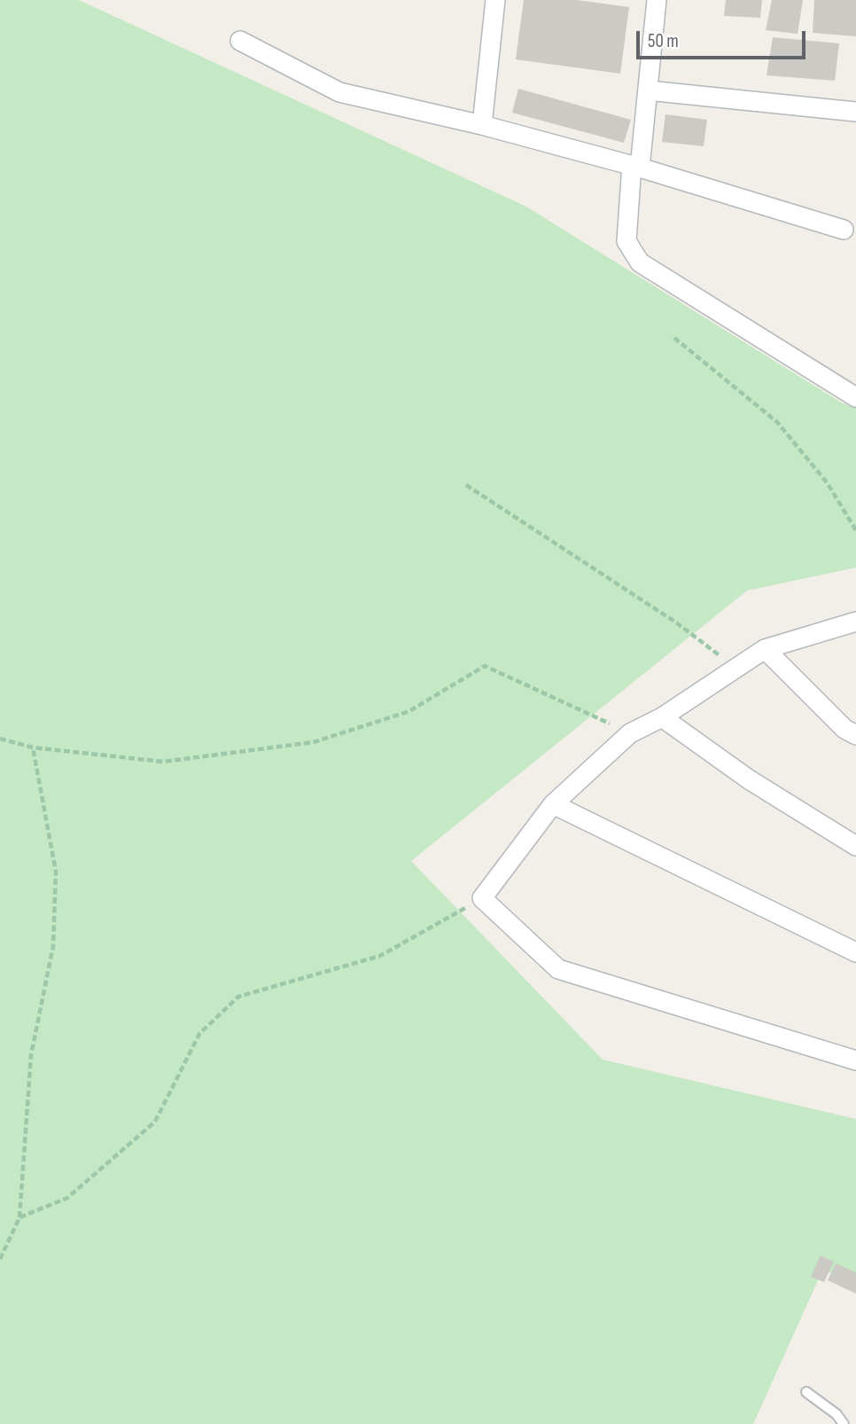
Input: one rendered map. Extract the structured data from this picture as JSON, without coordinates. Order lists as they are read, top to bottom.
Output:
{
  "scale_bar": "50 m"
}
